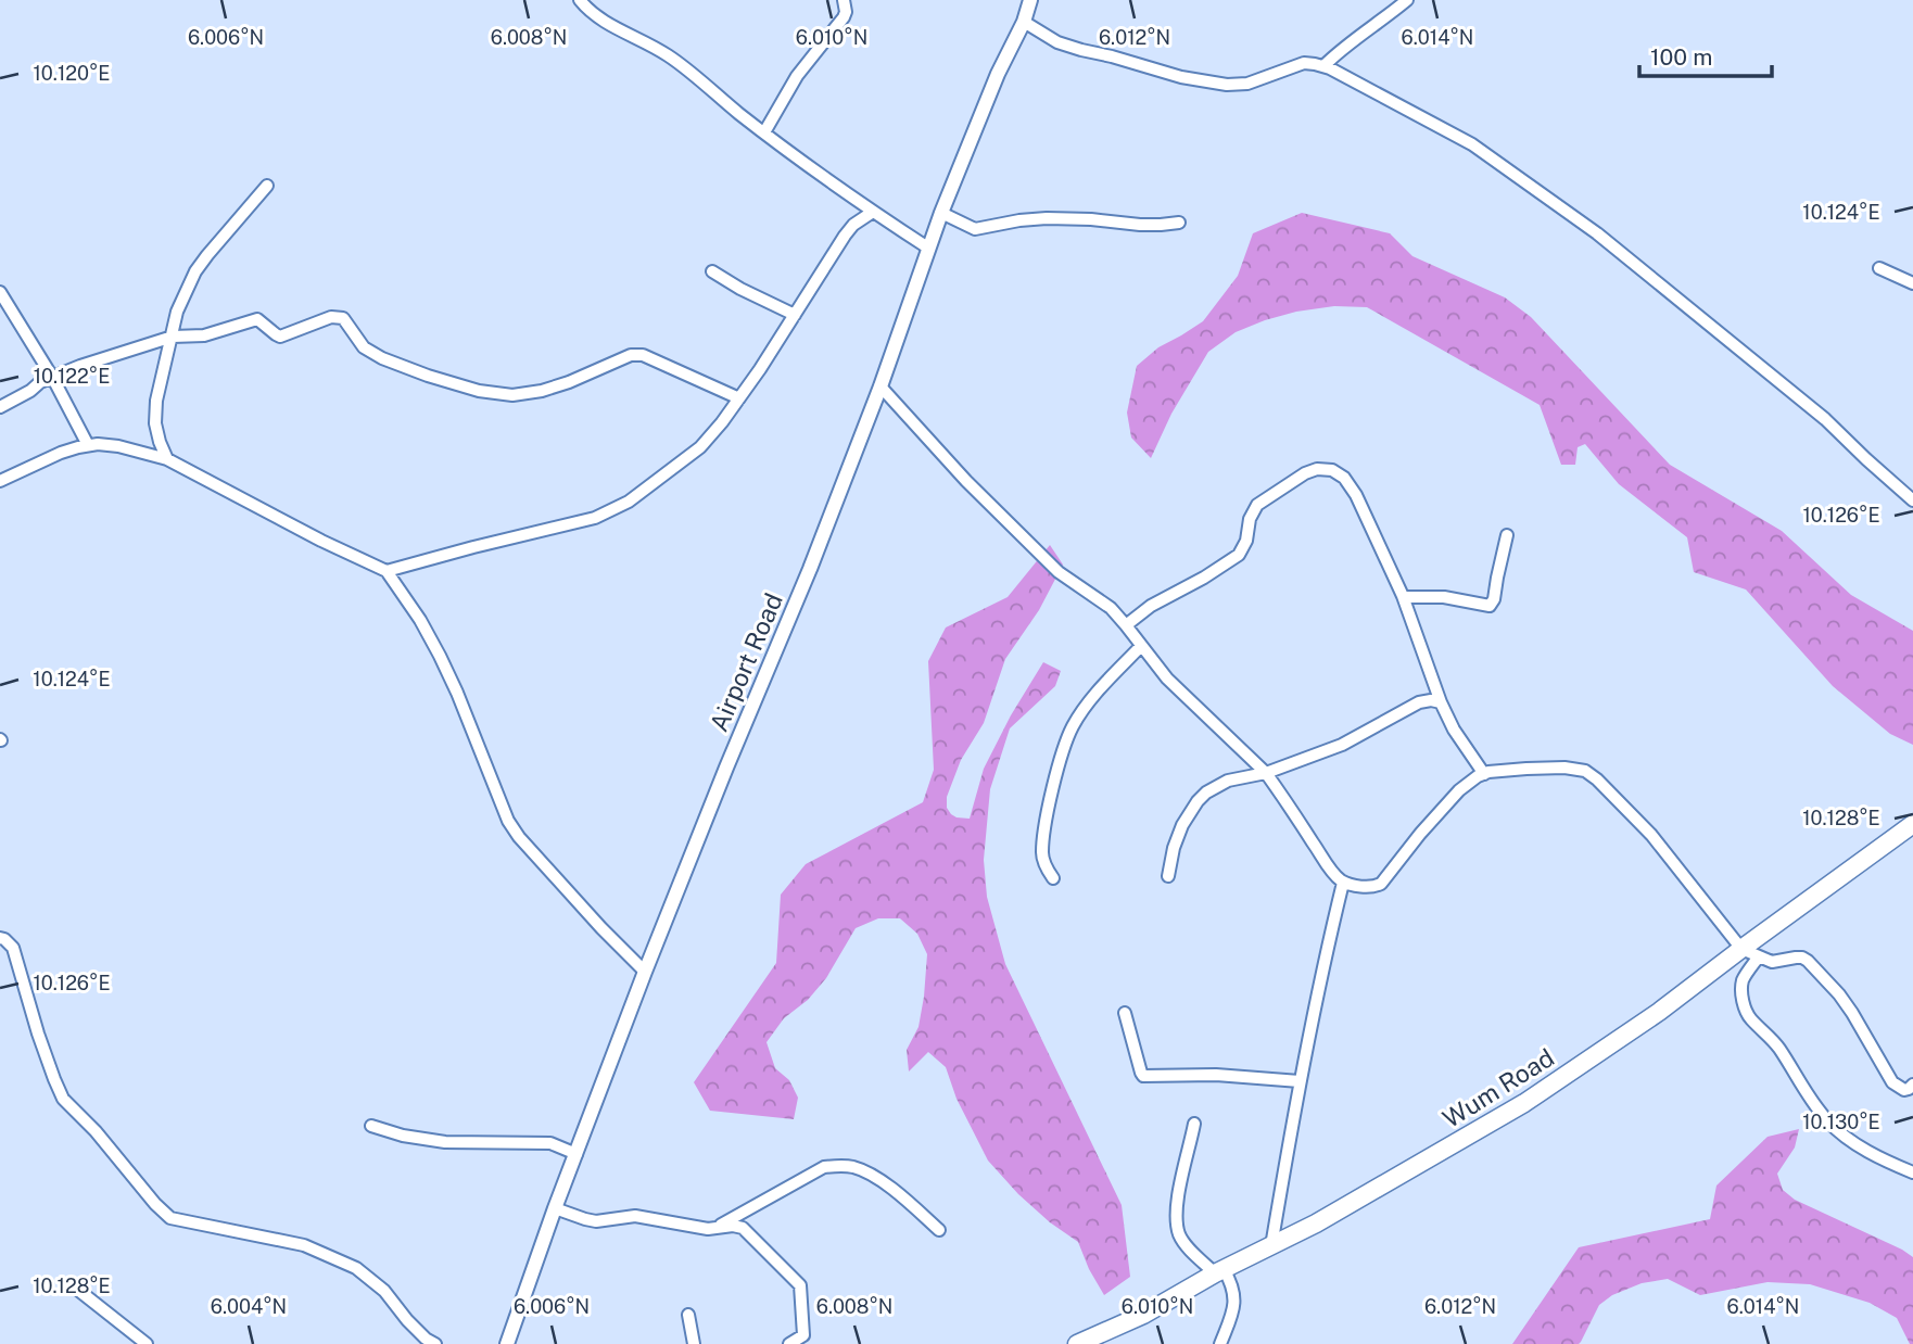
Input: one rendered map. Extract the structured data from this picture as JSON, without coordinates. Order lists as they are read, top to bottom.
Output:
{
  "streets": {
    "highway": ["Wum Road"],
    "main road": ["Airport Road"]
  },
  "scale_bar": "100 m",
  "coordinates": [
    "6.006°N",
    "6.008°N",
    "6.010°N",
    "6.012°N",
    "6.014°N",
    "10.120°E",
    "10.124°E",
    "10.122°E",
    "10.126°E",
    "10.128°E",
    "10.130°E",
    "6.004°N"
  ]
}
